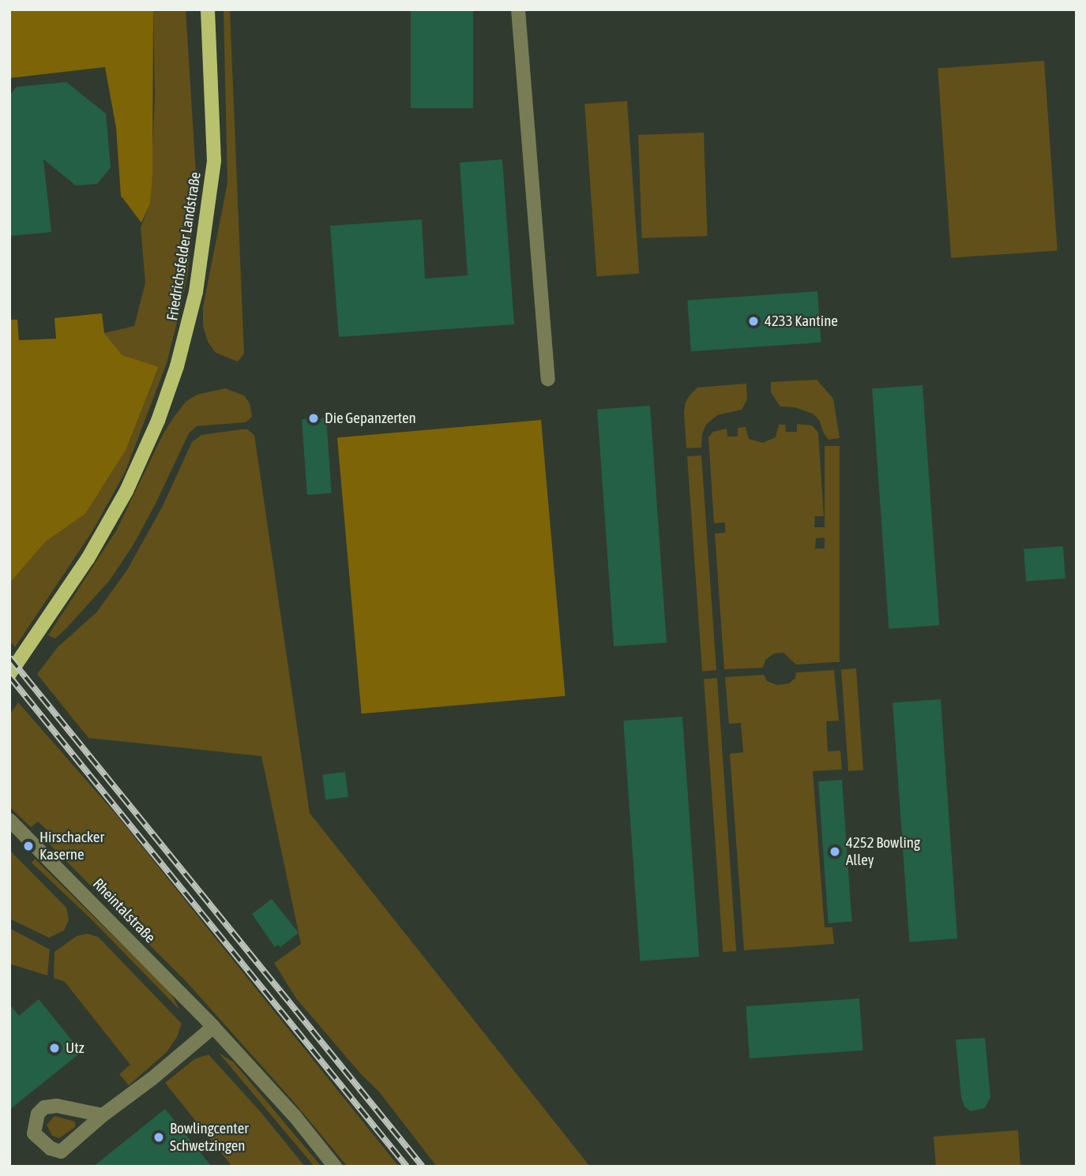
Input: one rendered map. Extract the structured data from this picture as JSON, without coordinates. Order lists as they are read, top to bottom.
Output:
{
  "streets": {
    "main road": ["Friedrichsfelder Landstraße"],
    "street": ["Rheintalstraße"]
  },
  "places": [
    "4233 Kantine",
    "Die Gepanzerten",
    "Hirschacker Kaserne",
    "4252 Bowling Alley",
    "Utz",
    "Bowlingcenter Schwetzingen"
  ]
}
